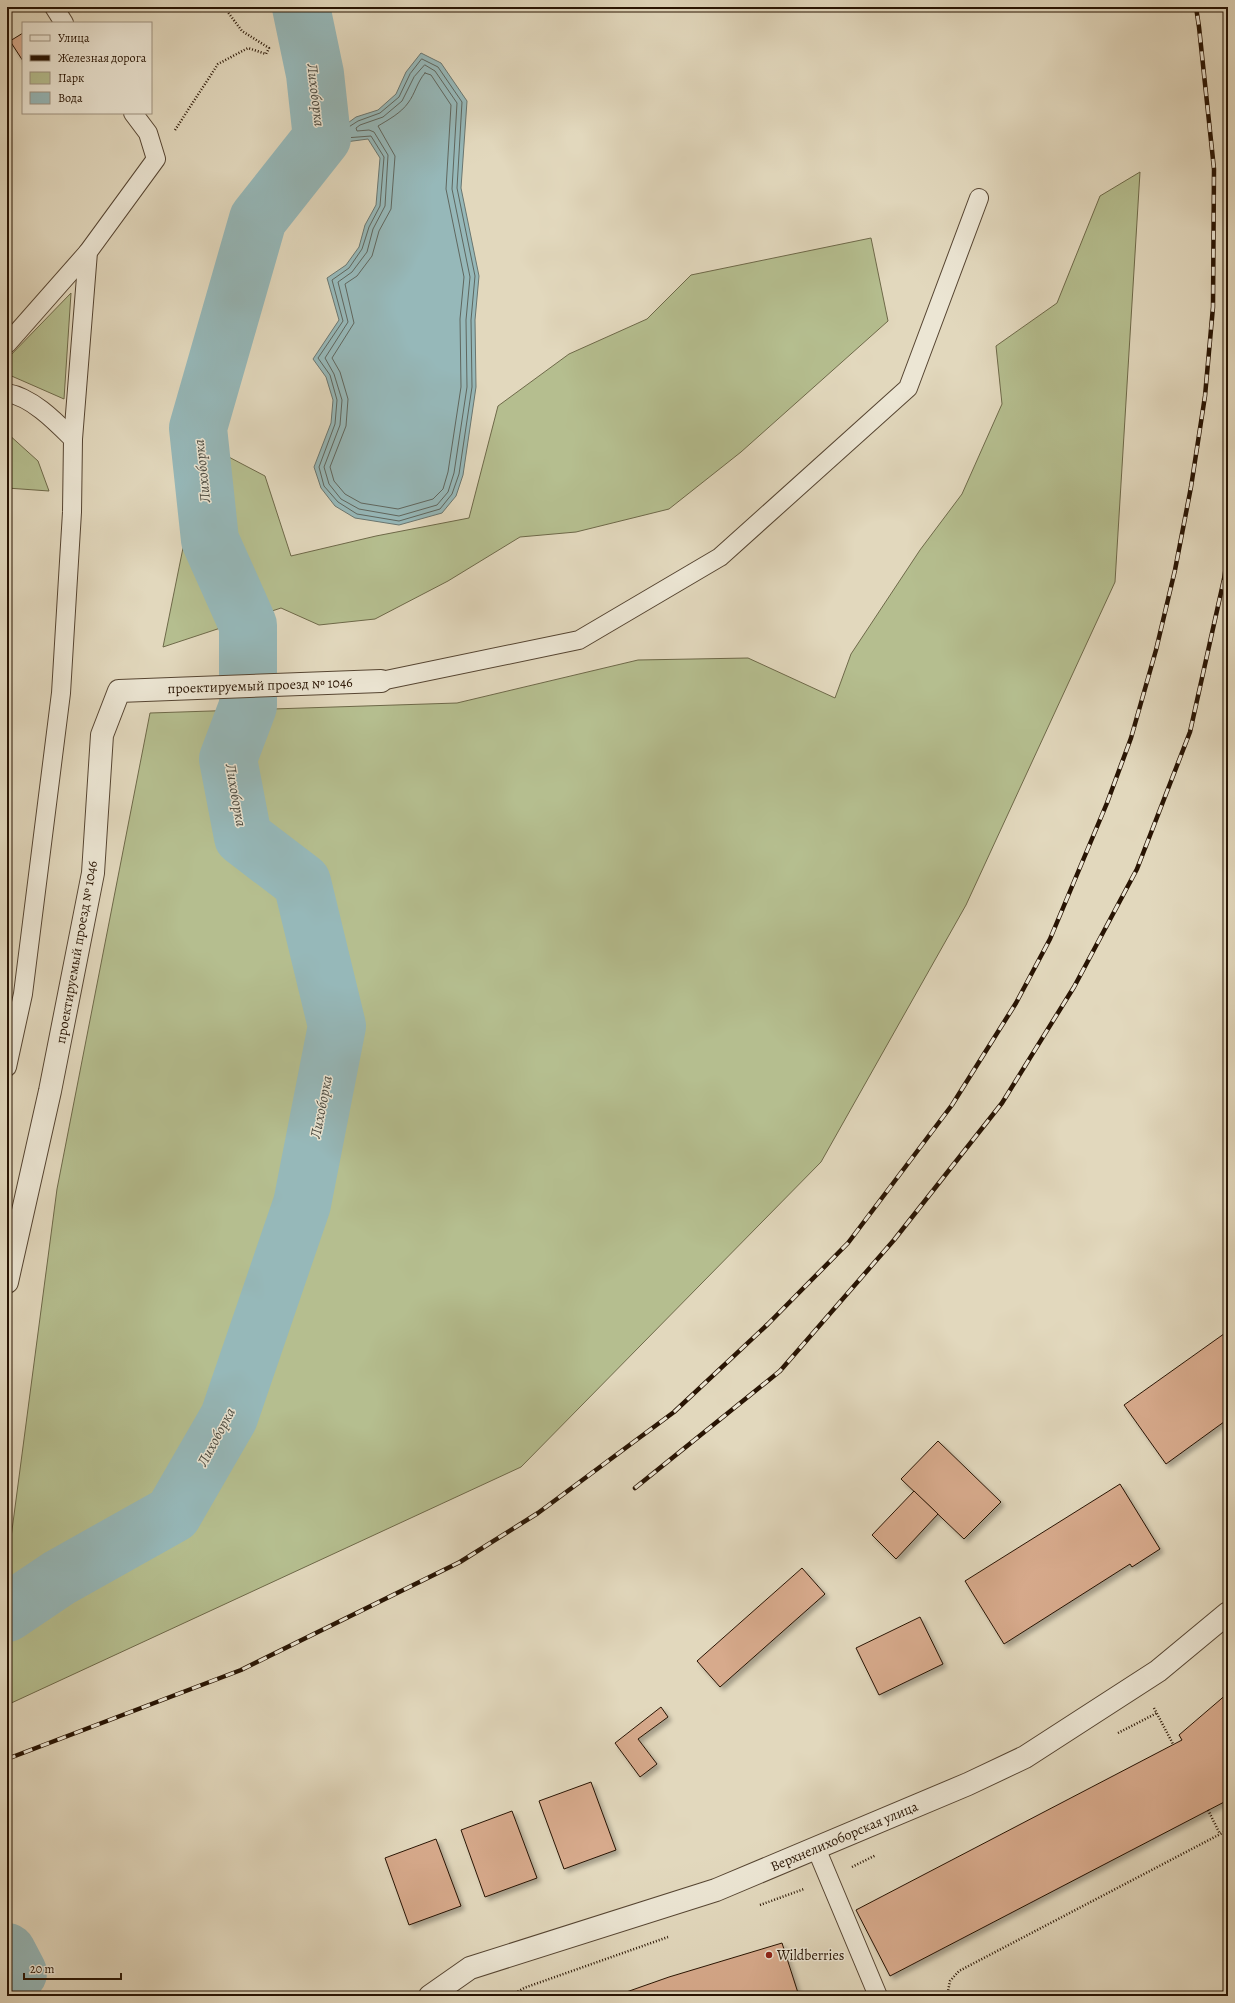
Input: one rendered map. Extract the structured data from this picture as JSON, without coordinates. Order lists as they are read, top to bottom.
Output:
{
  "streets": {
    "street": ["проектируемый проезд № 1046", "Верхнелихоборская улица"]
  },
  "water": ["Лихоборка"],
  "places": ["Wildberries"],
  "legend": [
    "Улица",
    "Железная дорога",
    "Парк",
    "Вода"
  ],
  "scale_bar": "20 m"
}
